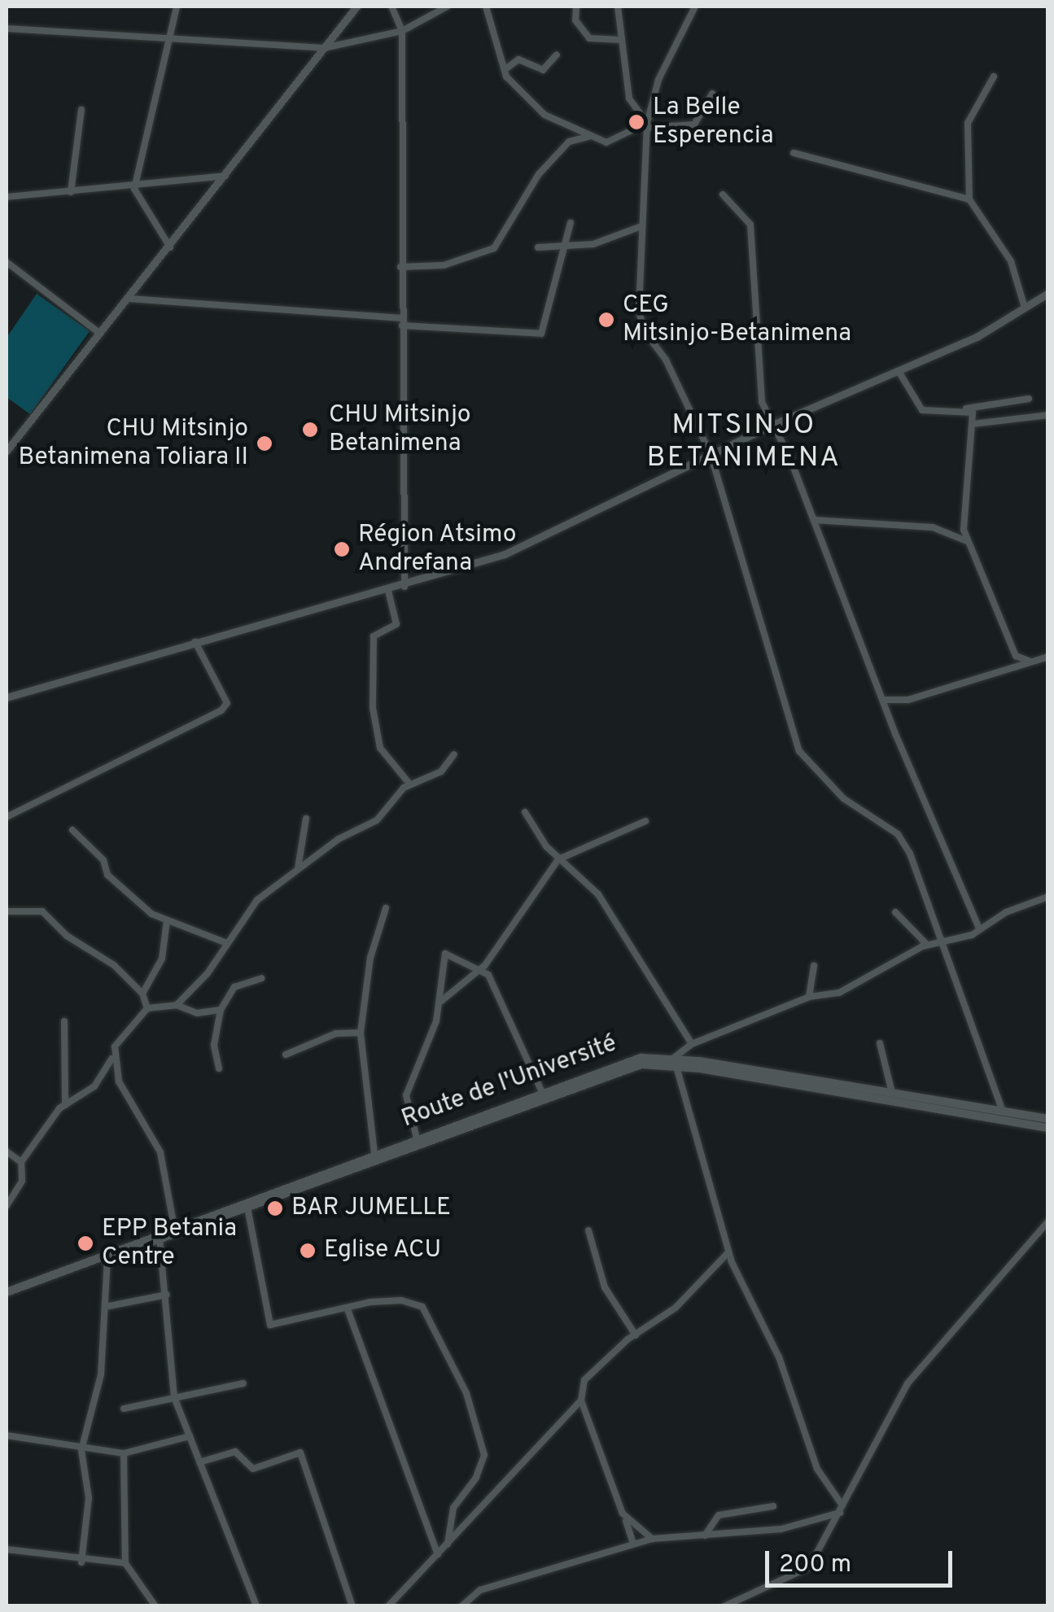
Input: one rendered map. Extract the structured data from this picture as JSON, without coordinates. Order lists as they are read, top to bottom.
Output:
{
  "streets": {
    "main road": ["Route de l'Université"]
  },
  "districts": ["MITSINJO BETANIMENA"],
  "places": [
    "La Belle Esperencia",
    "CEG Mitsinjo-Betanimena",
    "CHU Mitsinjo Betanimena",
    "CHU Mitsinjo Betanimena Toliara II",
    "Région Atsimo Andrefana",
    "BAR JUMELLE",
    "EPP Betania Centre",
    "Eglise ACU"
  ],
  "scale_bar": "200 m"
}
